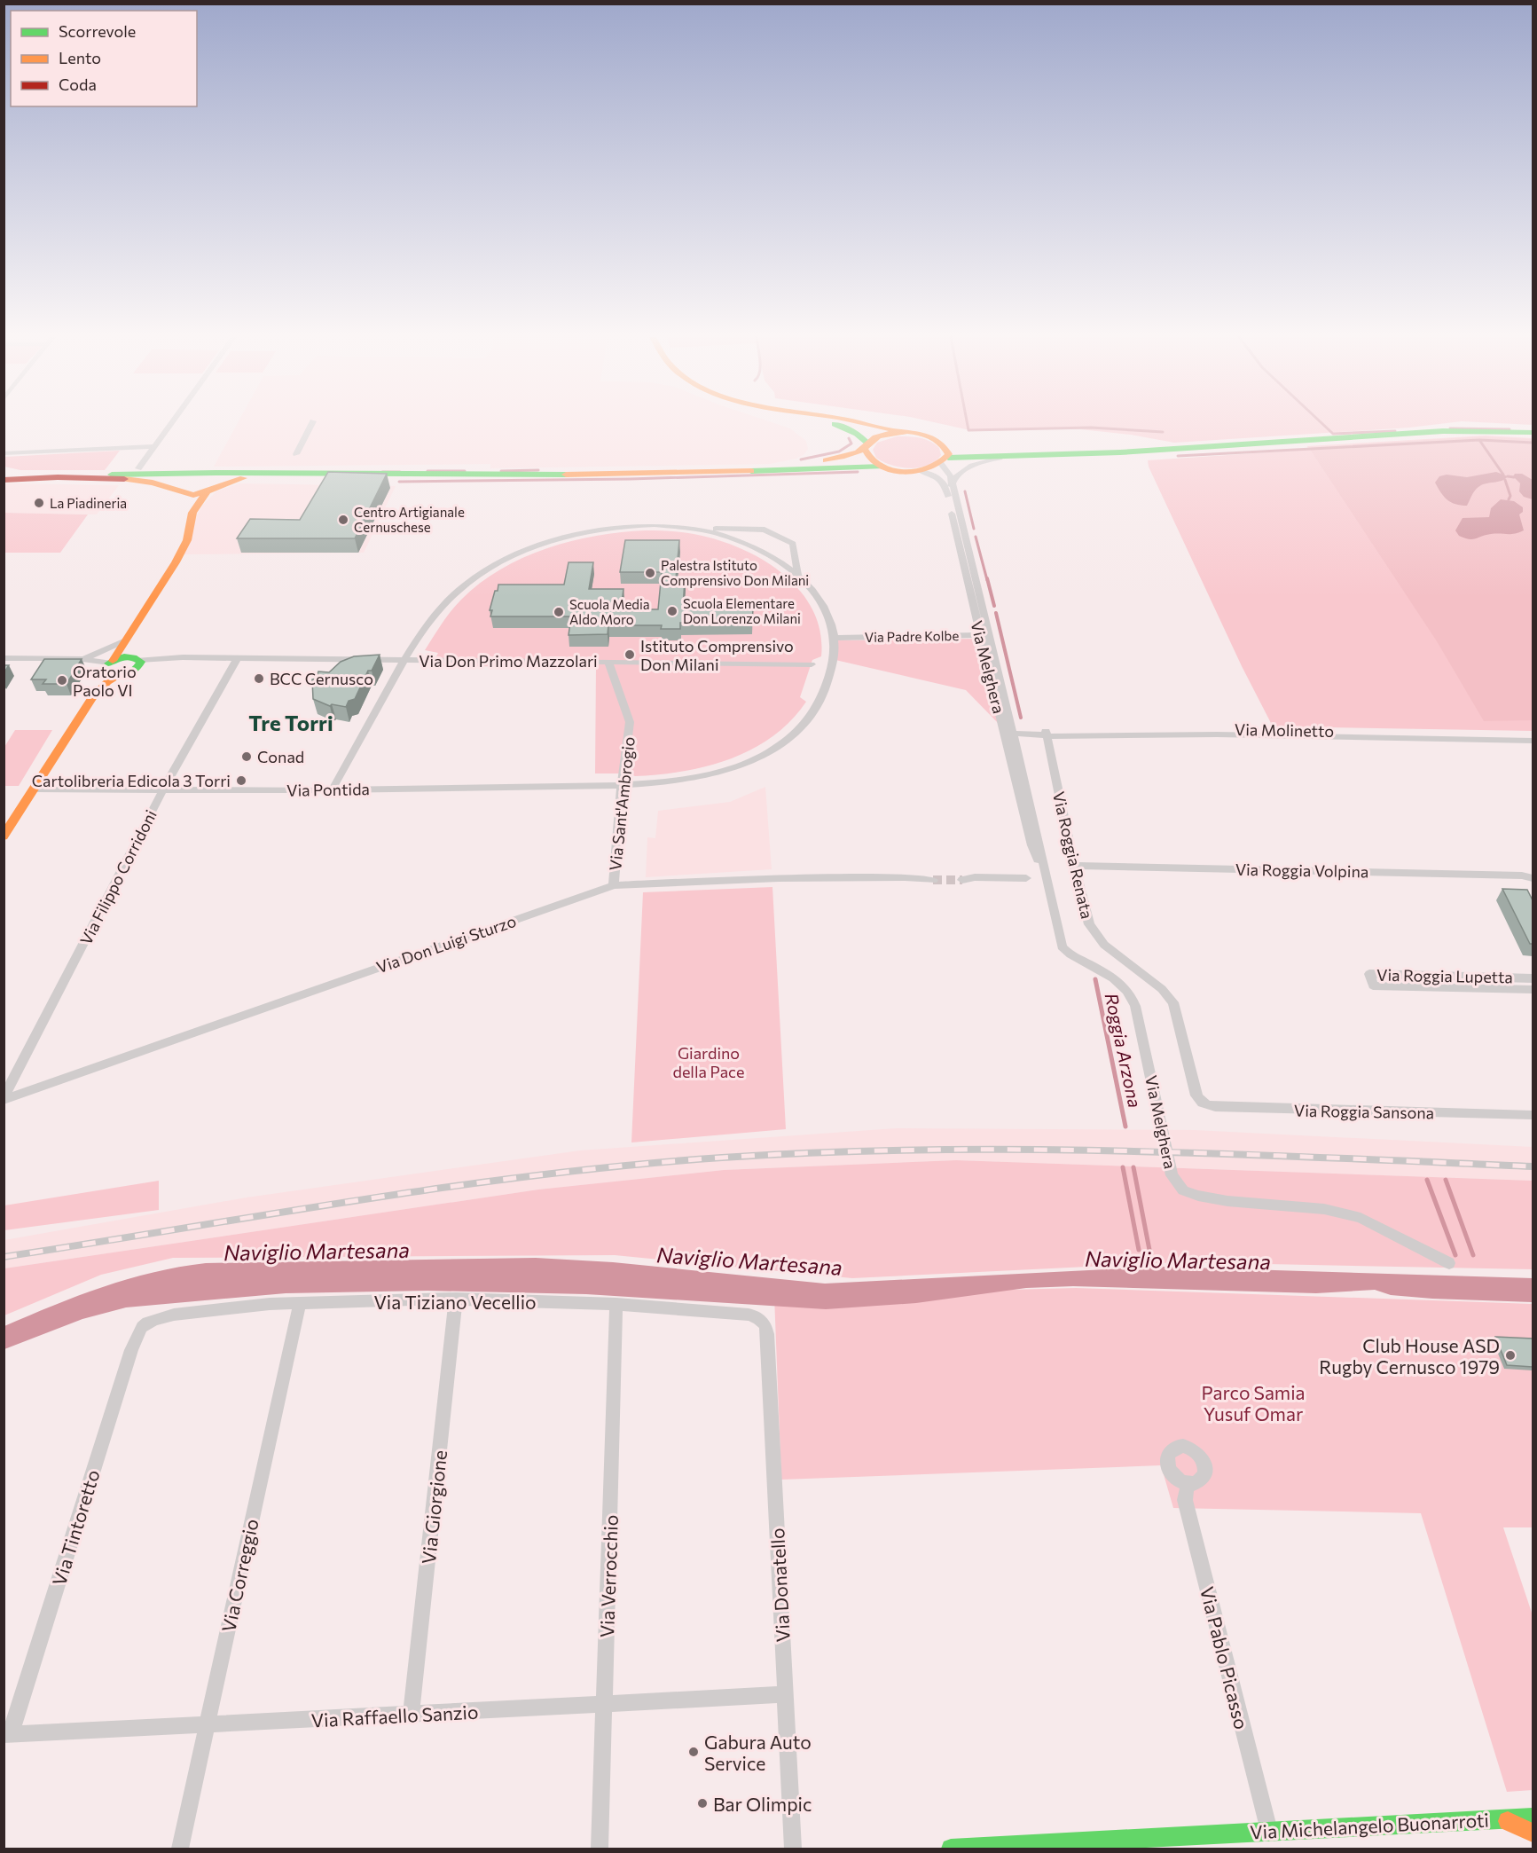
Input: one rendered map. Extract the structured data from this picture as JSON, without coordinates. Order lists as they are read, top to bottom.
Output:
{
  "streets": {
    "main road": ["Via Michelangelo Buonarroti"],
    "street": [
      "Via Padre Kolbe",
      "Via Don Primo Mazzolari",
      "Via Melghera",
      "Via Molinetto",
      "Via Pontida",
      "Via Sant'Ambrogio",
      "Via Roggia Renata",
      "Via Roggia Volpina",
      "Via Filippo Corridoni",
      "Via Don Luigi Sturzo",
      "Via Roggia Lupetta",
      "Via Roggia Sansona",
      "Via Tiziano Vecellio",
      "Via Giorgione",
      "Via Tintoretto",
      "Via Correggio",
      "Via Verrocchio",
      "Via Donatello",
      "Via Pablo Picasso",
      "Via Raffaello Sanzio"
    ]
  },
  "crossings": [
    ["Via Padre Kolbe", "Via Melghera"],
    ["Via Padre Kolbe", "Via Pontida"],
    ["Via Don Primo Mazzolari", "Via Sant'Ambrogio"],
    ["Via Don Primo Mazzolari", "Via Filippo Corridoni"],
    ["Via Melghera", "Via Molinetto"],
    ["Via Molinetto", "Via Roggia Renata"],
    ["Via Pontida", "Via Sant'Ambrogio"],
    ["Via Pontida", "Via Filippo Corridoni"],
    ["Via Sant'Ambrogio", "Via Don Luigi Sturzo"],
    ["Via Roggia Renata", "Via Roggia Volpina"],
    ["Via Roggia Renata", "Via Roggia Sansona"],
    ["Via Filippo Corridoni", "Via Don Luigi Sturzo"],
    ["Via Tiziano Vecellio", "Via Giorgione"],
    ["Via Tiziano Vecellio", "Via Tintoretto"],
    ["Via Tiziano Vecellio", "Via Correggio"],
    ["Via Tiziano Vecellio", "Via Verrocchio"],
    ["Via Tiziano Vecellio", "Via Donatello"],
    ["Via Giorgione", "Via Raffaello Sanzio"],
    ["Via Tintoretto", "Via Raffaello Sanzio"],
    ["Via Correggio", "Via Raffaello Sanzio"],
    ["Via Verrocchio", "Via Raffaello Sanzio"],
    ["Via Donatello", "Via Raffaello Sanzio"],
    ["Via Pablo Picasso", "Via Michelangelo Buonarroti"]
  ],
  "districts": ["Tre Torri"],
  "water": ["Roggia Arzona", "Naviglio Martesana"],
  "parks": ["Giardino della Pace", "Parco Samia Yusuf Omar"],
  "places": [
    "La Piadineria",
    "Centro Artigianale Cernuschese",
    "Palestra Istituto Comprensivo Don Milani",
    "Scuola Elementare Don Lorenzo Milani",
    "Scuola Media Aldo Moro",
    "Istituto Comprensivo Don Milani",
    "BCC Cernusco",
    "Oratorio Paolo VI",
    "Conad",
    "Cartolibreria Edicola 3 Torri",
    "Club House ASD Rugby Cernusco 1979",
    "Gabura Auto Service",
    "Bar Olimpic"
  ],
  "legend": ["Scorrevole", "Lento", "Coda"]
}
